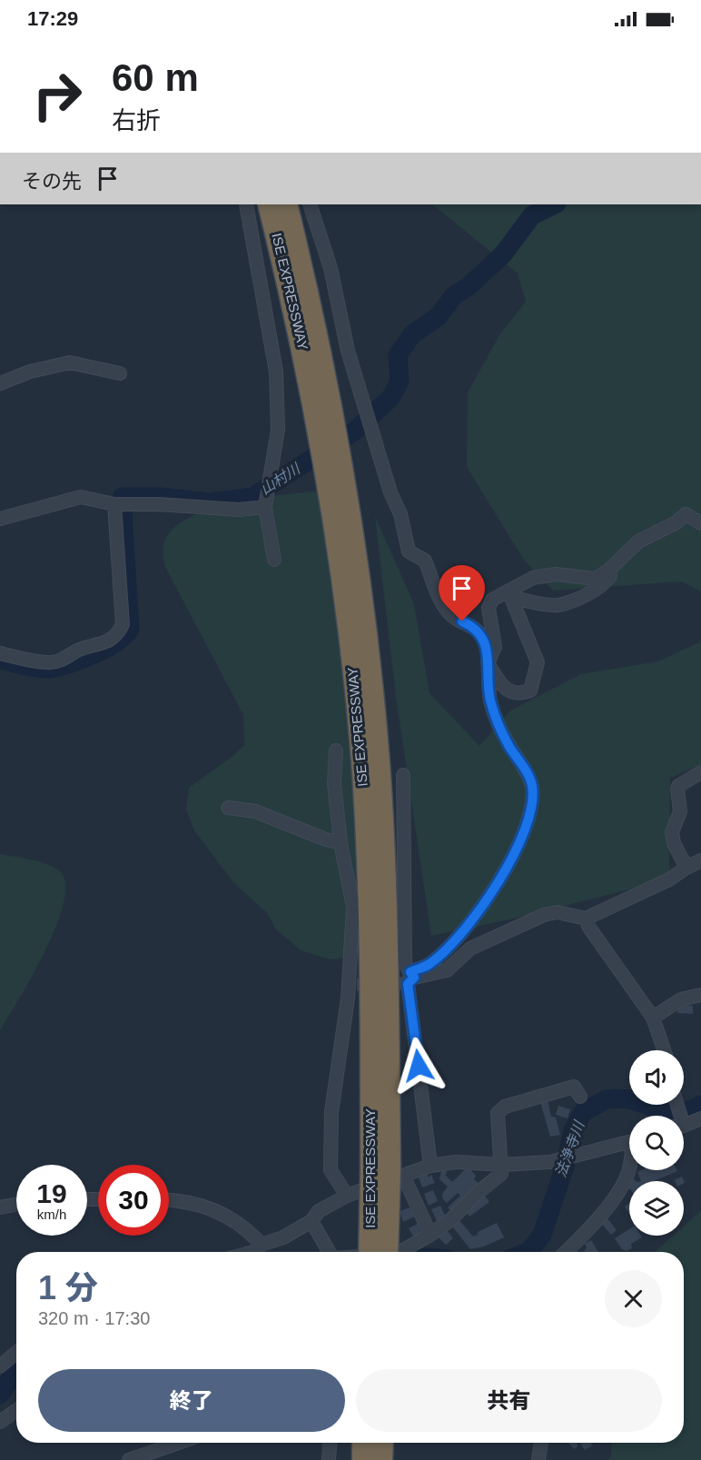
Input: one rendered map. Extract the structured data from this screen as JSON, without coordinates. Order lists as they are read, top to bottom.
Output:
{
  "streets": {
    "highway": ["ISE EXPRESSWAY"]
  },
  "water": ["山村川", "法浄寺川"],
  "page": {
    "status": "17:29",
    "turn": ["60 m", "右折"],
    "then": "その先",
    "speed": "19 km/h",
    "limit": "30",
    "heading": ["1 分", "320 m · 17:30"],
    "buttons": ["終了", "共有"]
  }
}
